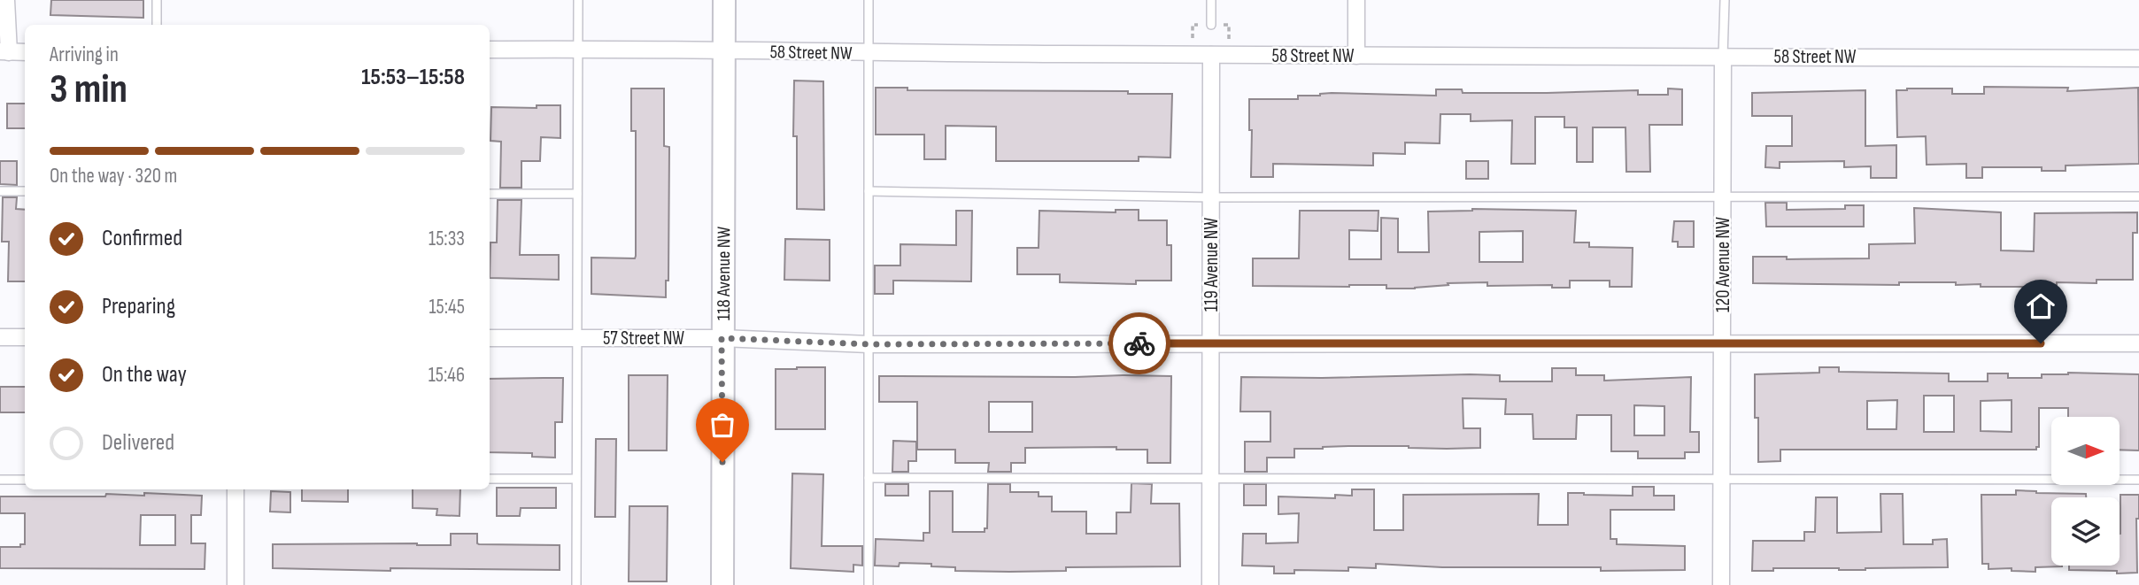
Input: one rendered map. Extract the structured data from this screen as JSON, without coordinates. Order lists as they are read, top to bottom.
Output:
{
  "streets": {
    "main road": ["118 Avenue NW"],
    "street": [
      "58 Street NW",
      "119 Avenue NW",
      "120 Avenue NW",
      "57 Street NW"
    ]
  },
  "crossings": [
    ["58 Street NW", "119 Avenue NW"],
    ["58 Street NW", "120 Avenue NW"],
    ["58 Street NW", "118 Avenue NW"],
    ["119 Avenue NW", "57 Street NW"],
    ["120 Avenue NW", "57 Street NW"],
    ["118 Avenue NW", "57 Street NW"]
  ],
  "north": "right",
  "page": {
    "heading": ["3 min", "Arriving in", "15:53–15:58"],
    "bar": "On the way · 320 m",
    "list": [
      ["Confirmed", "15:33"],
      ["Preparing", "15:45"],
      ["On the way", "15:46"],
      "Delivered"
    ]
  }
}
